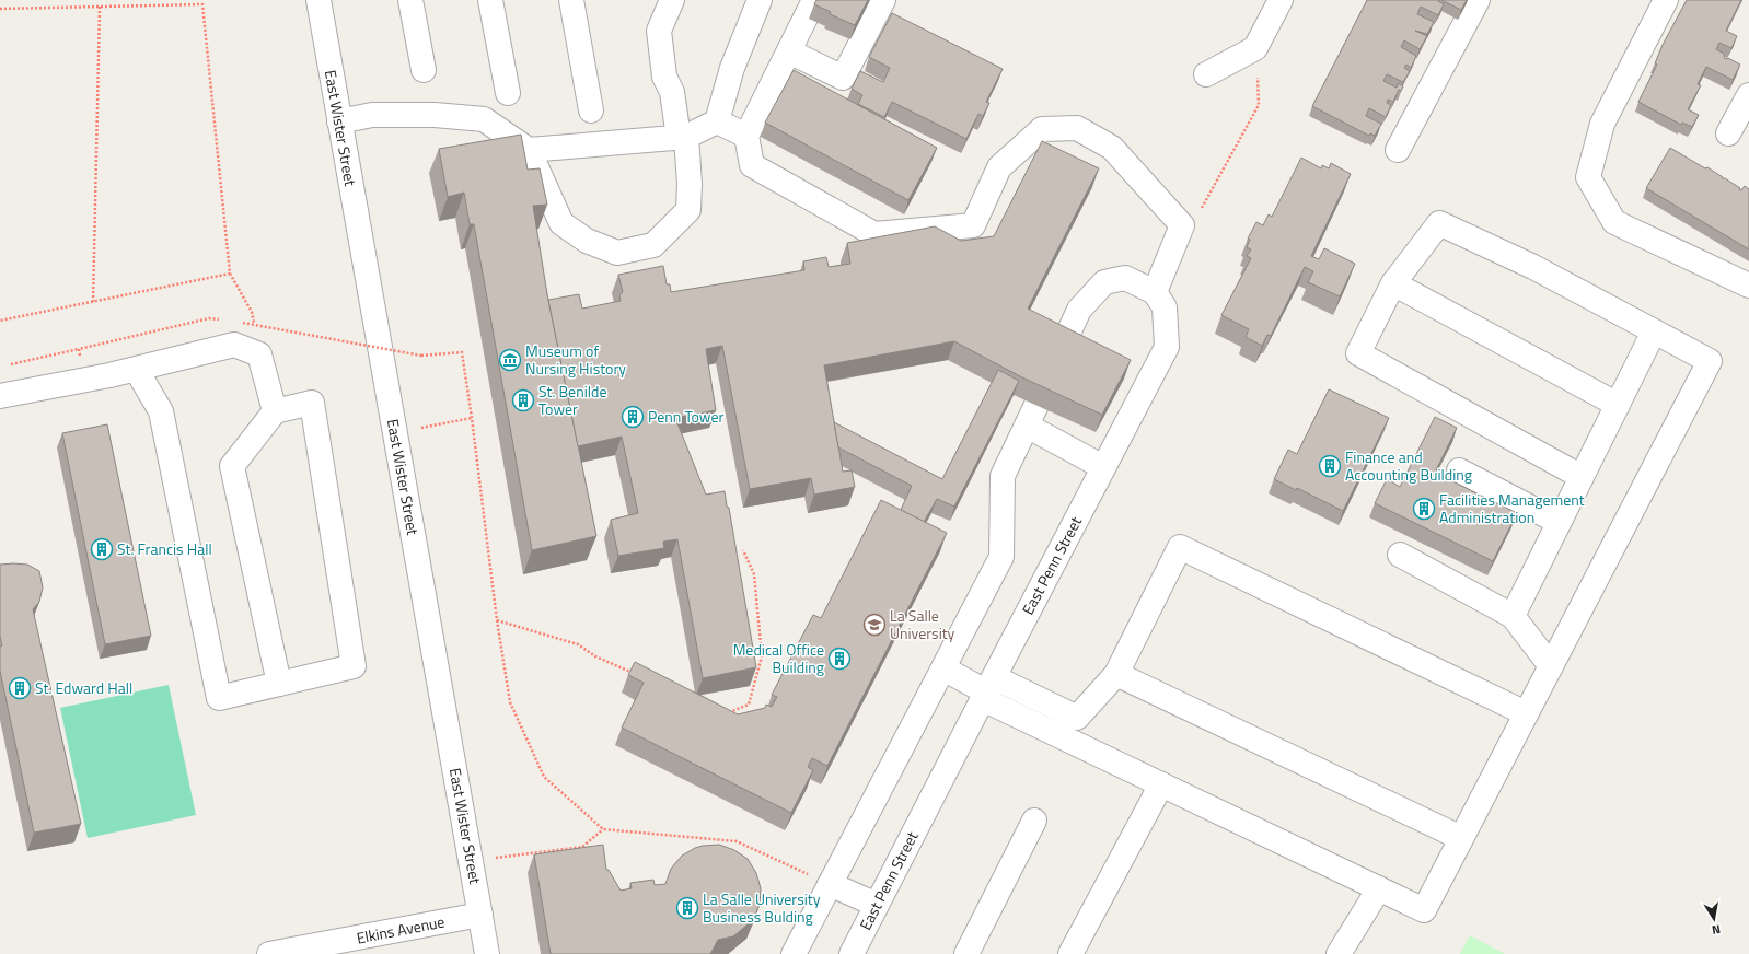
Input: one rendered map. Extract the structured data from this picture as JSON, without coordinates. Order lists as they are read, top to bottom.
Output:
{
  "streets": {
    "street": ["East Wister Street", "East Penn Street", "Elkins Avenue"]
  },
  "crossings": [
    ["East Wister Street", "Elkins Avenue"]
  ],
  "places": {
    "museum": ["Museum of Nursing History"],
    "building": [
      "St. Benilde Tower",
      "Penn Tower",
      "Finance and Accounting Building",
      "Facilities Management Administration",
      "St. Francis Hall",
      "Medical Office Building",
      "St. Edward Hall",
      "La Salle University Business Bulding"
    ],
    "school or university": ["La Salle University"]
  },
  "north": "bottom"
}
